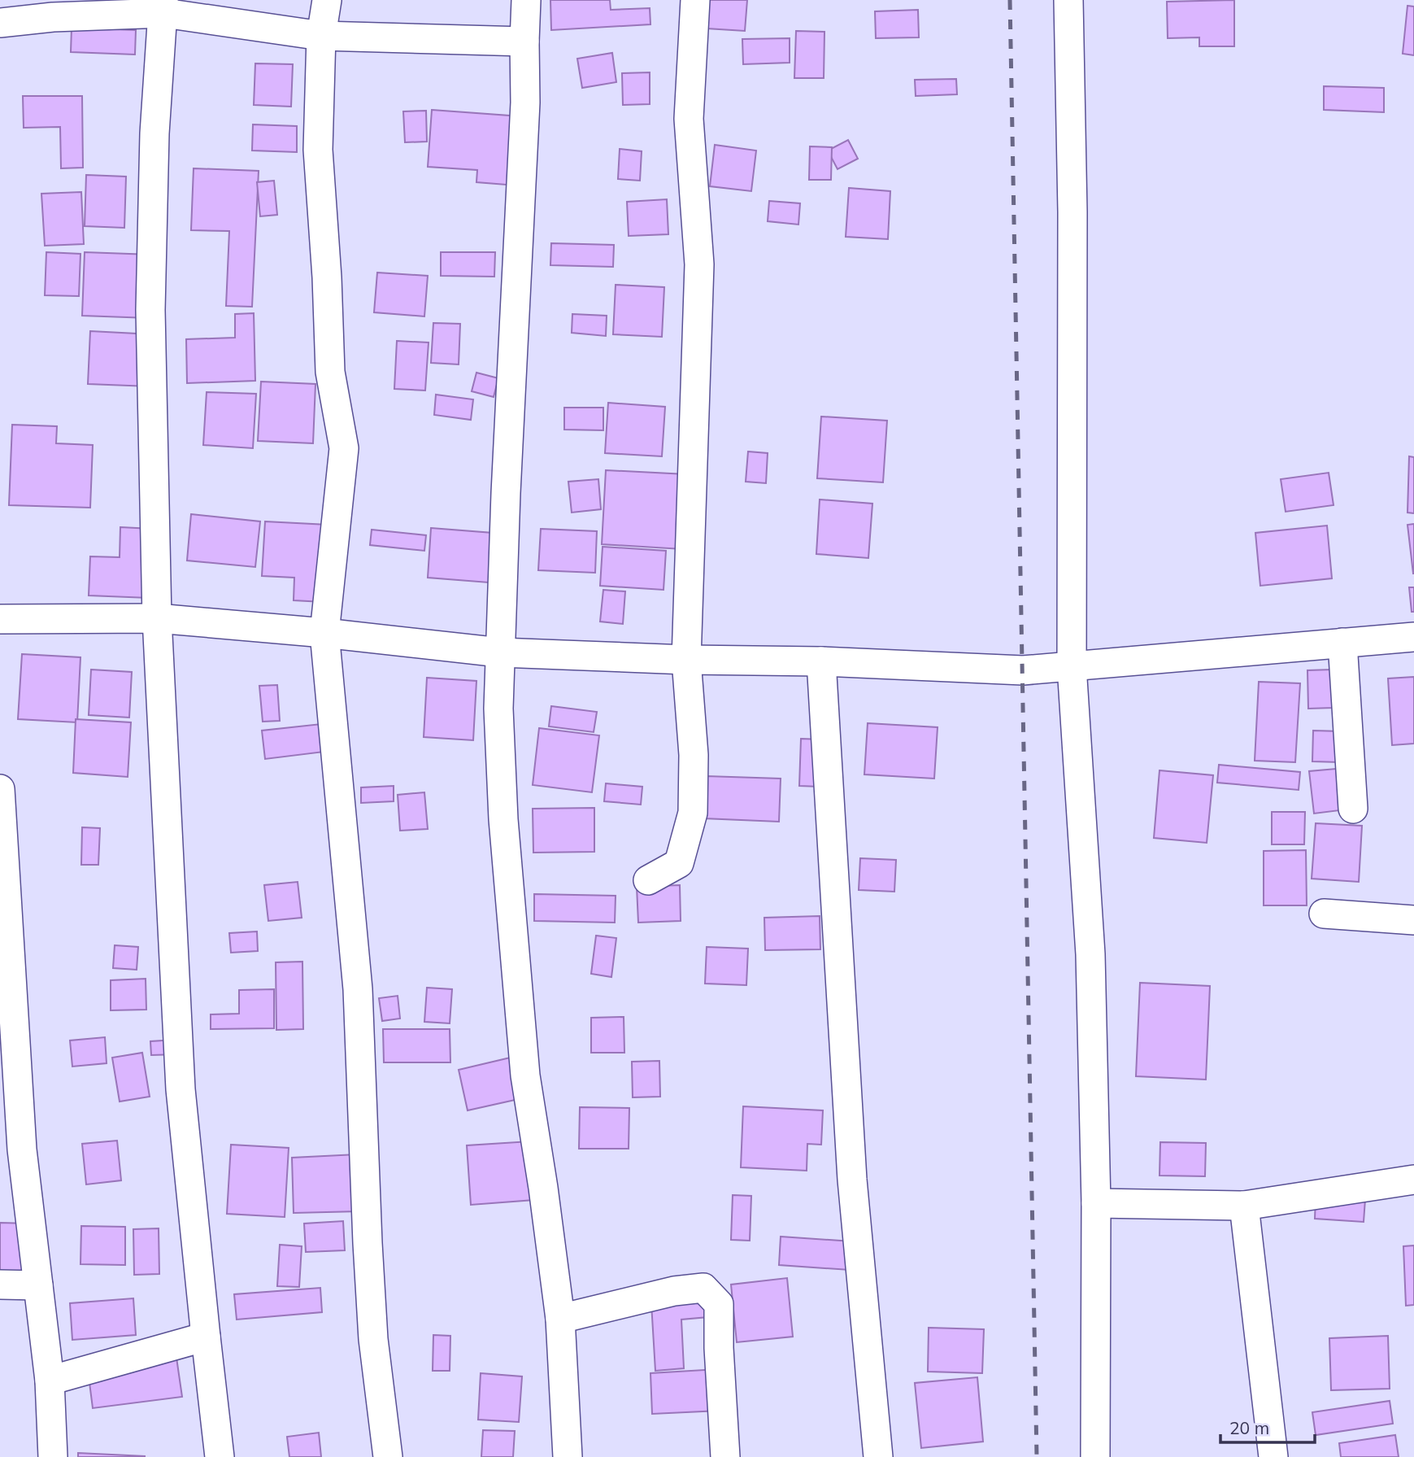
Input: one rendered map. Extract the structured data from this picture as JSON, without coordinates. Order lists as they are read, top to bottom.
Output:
{
  "scale_bar": "20 m"
}
